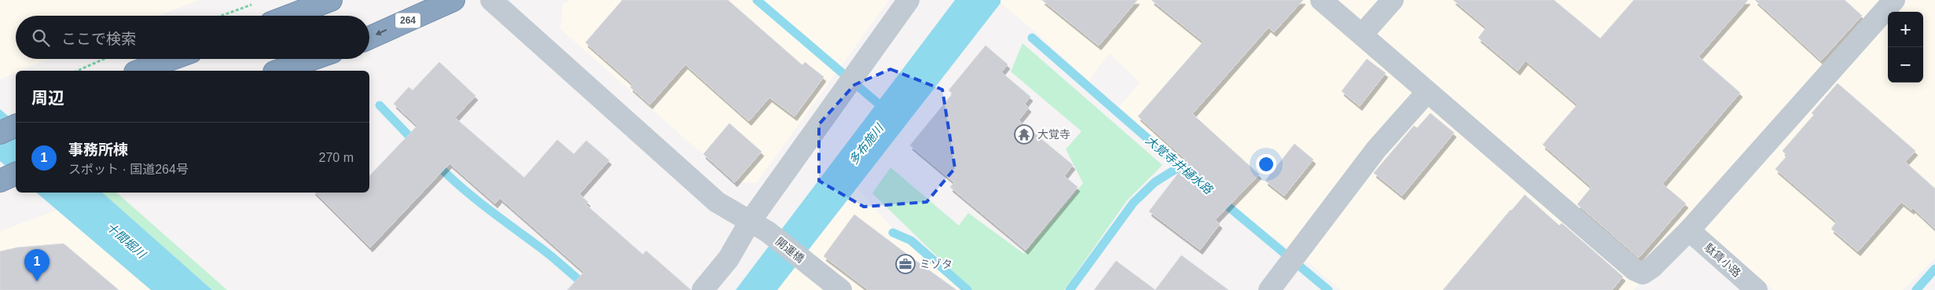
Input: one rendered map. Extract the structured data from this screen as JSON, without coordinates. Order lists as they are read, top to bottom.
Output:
{
  "streets": {
    "highway": ["264"],
    "street": ["開運橋", "駄賃小路"]
  },
  "water": ["多布施川", "大覚寺井樋水路", "十間堀川"],
  "places": {
    "temple": ["大覚寺"],
    "office": ["ミゾタ"]
  },
  "page": {
    "map_buttons": ["+", "−"],
    "search": "ここで検索",
    "heading": "周辺",
    "list": [
      {
        "mark": "1",
        "name": "事務所棟",
        "note": "スポット · 国道264号",
        "value": "270 m"
      }
    ],
    "pins": "1"
  }
}
